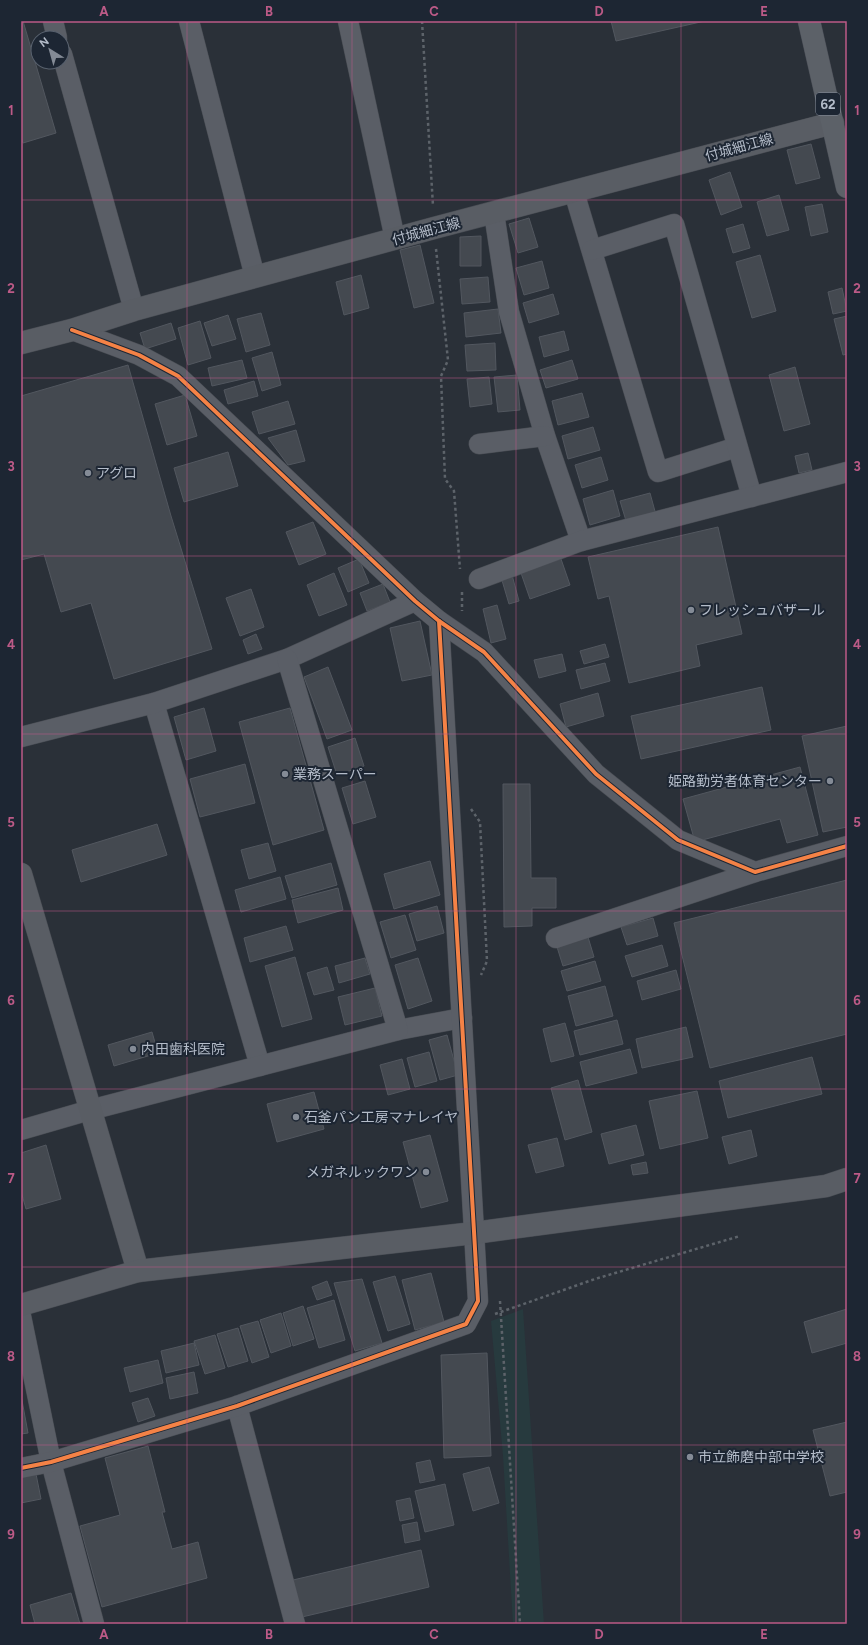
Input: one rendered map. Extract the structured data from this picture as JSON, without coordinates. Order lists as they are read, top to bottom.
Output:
{
  "streets": {
    "main road": ["62"],
    "street": ["付城細江線"]
  },
  "crossings": [
    ["62", "付城細江線"]
  ],
  "places": [
    "アグロ",
    "フレッシュバザール",
    "業務スーパー",
    "姫路勤労者体育センター",
    "内田歯科医院",
    "石釜パン工房マナレイヤ",
    "メガネルックワン",
    "市立飾磨中部中学校"
  ],
  "north": "top left",
  "grid": {
    "columns": [
      "A",
      "B",
      "C",
      "D",
      "E"
    ],
    "rows": [
      "1",
      "2",
      "3",
      "4",
      "5",
      "6",
      "7",
      "8",
      "9"
    ]
  }
}
